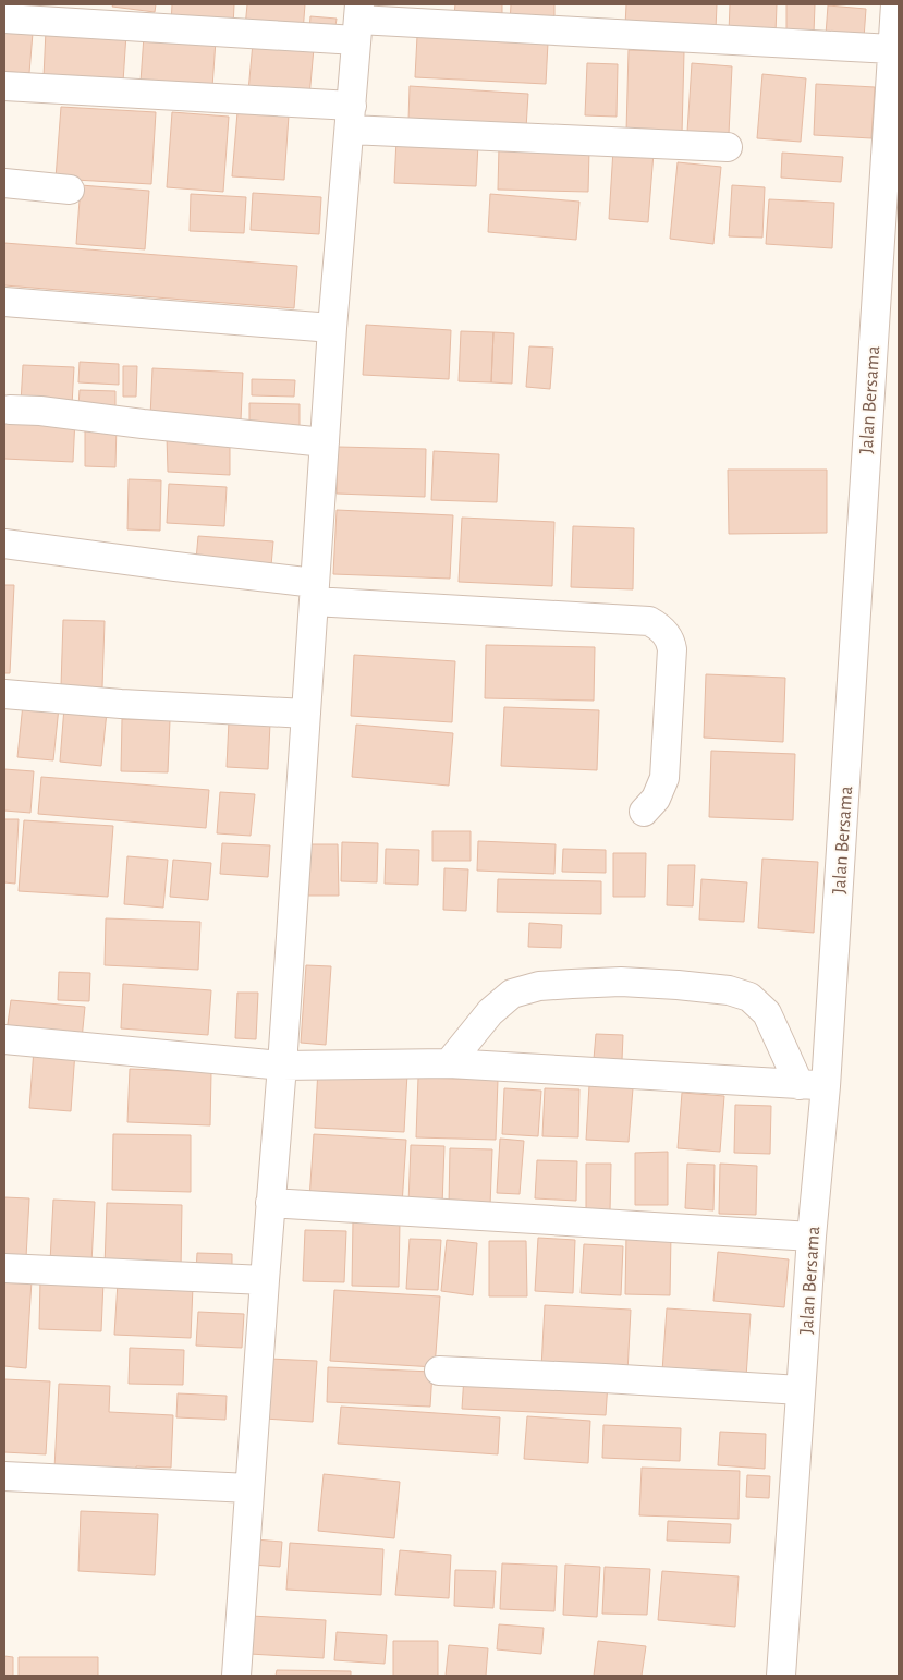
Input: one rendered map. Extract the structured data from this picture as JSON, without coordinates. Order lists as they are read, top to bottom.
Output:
{
  "streets": {
    "street": ["Jalan Bersama"]
  }
}
